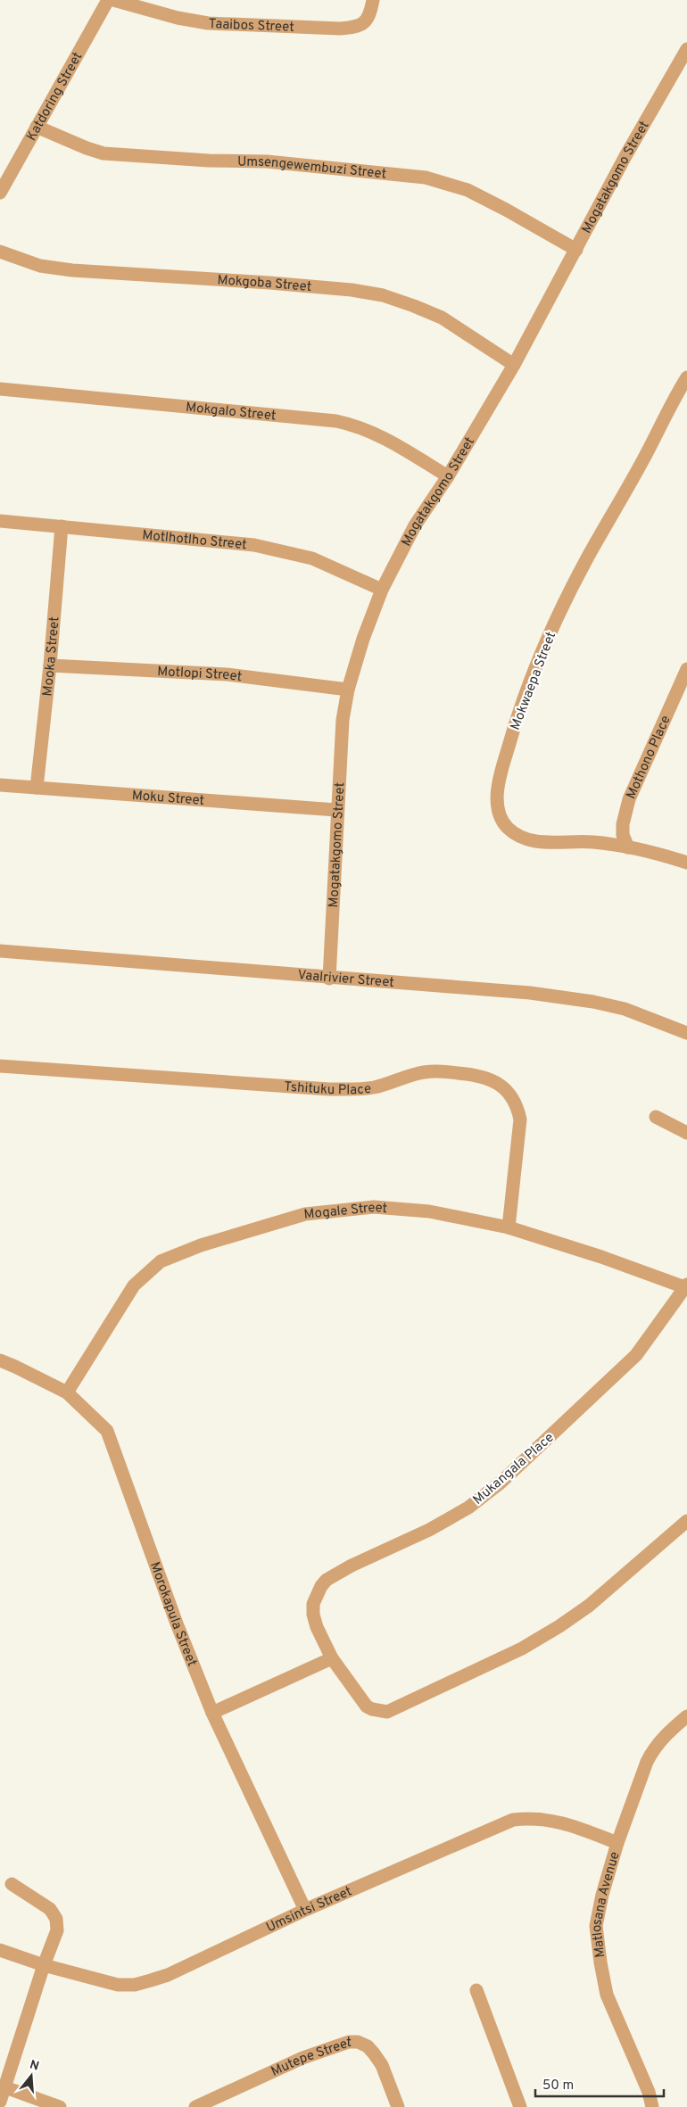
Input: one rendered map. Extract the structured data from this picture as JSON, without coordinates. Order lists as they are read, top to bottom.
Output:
{
  "streets": {
    "street": [
      "Taaibos Street",
      "Katdoring Street",
      "Umsengewembuzi Street",
      "Mogatakgomo Street",
      "Mokgoba Street",
      "Mokgalo Street",
      "Motlhotlho Street",
      "Mooka Street",
      "Motlopi Street",
      "Mokwaepa Street",
      "Mothono Place",
      "Moku Street",
      "Vaalrivier Street",
      "Tshituku Place",
      "Mogale Street",
      "Mukangala Place",
      "Morokapula Street",
      "Matlosana Avenue",
      "Umsintsi Street",
      "Mutepe Street"
    ]
  },
  "crossings": [
    ["Katdoring Street", "Umsengewembuzi Street"],
    ["Umsengewembuzi Street", "Mogatakgomo Street"],
    ["Mogatakgomo Street", "Mokgoba Street"],
    ["Mogatakgomo Street", "Mokgalo Street"],
    ["Mogatakgomo Street", "Motlhotlho Street"],
    ["Mogatakgomo Street", "Motlopi Street"],
    ["Mogatakgomo Street", "Moku Street"],
    ["Mogatakgomo Street", "Vaalrivier Street"],
    ["Motlhotlho Street", "Mooka Street"],
    ["Mooka Street", "Motlopi Street"],
    ["Mooka Street", "Moku Street"],
    ["Mokwaepa Street", "Mothono Place"],
    ["Tshituku Place", "Mogale Street"],
    ["Mogale Street", "Mukangala Place"],
    ["Mogale Street", "Morokapula Street"],
    ["Morokapula Street", "Umsintsi Street"],
    ["Matlosana Avenue", "Umsintsi Street"]
  ],
  "scale_bar": "50 m",
  "north": "top"
}
